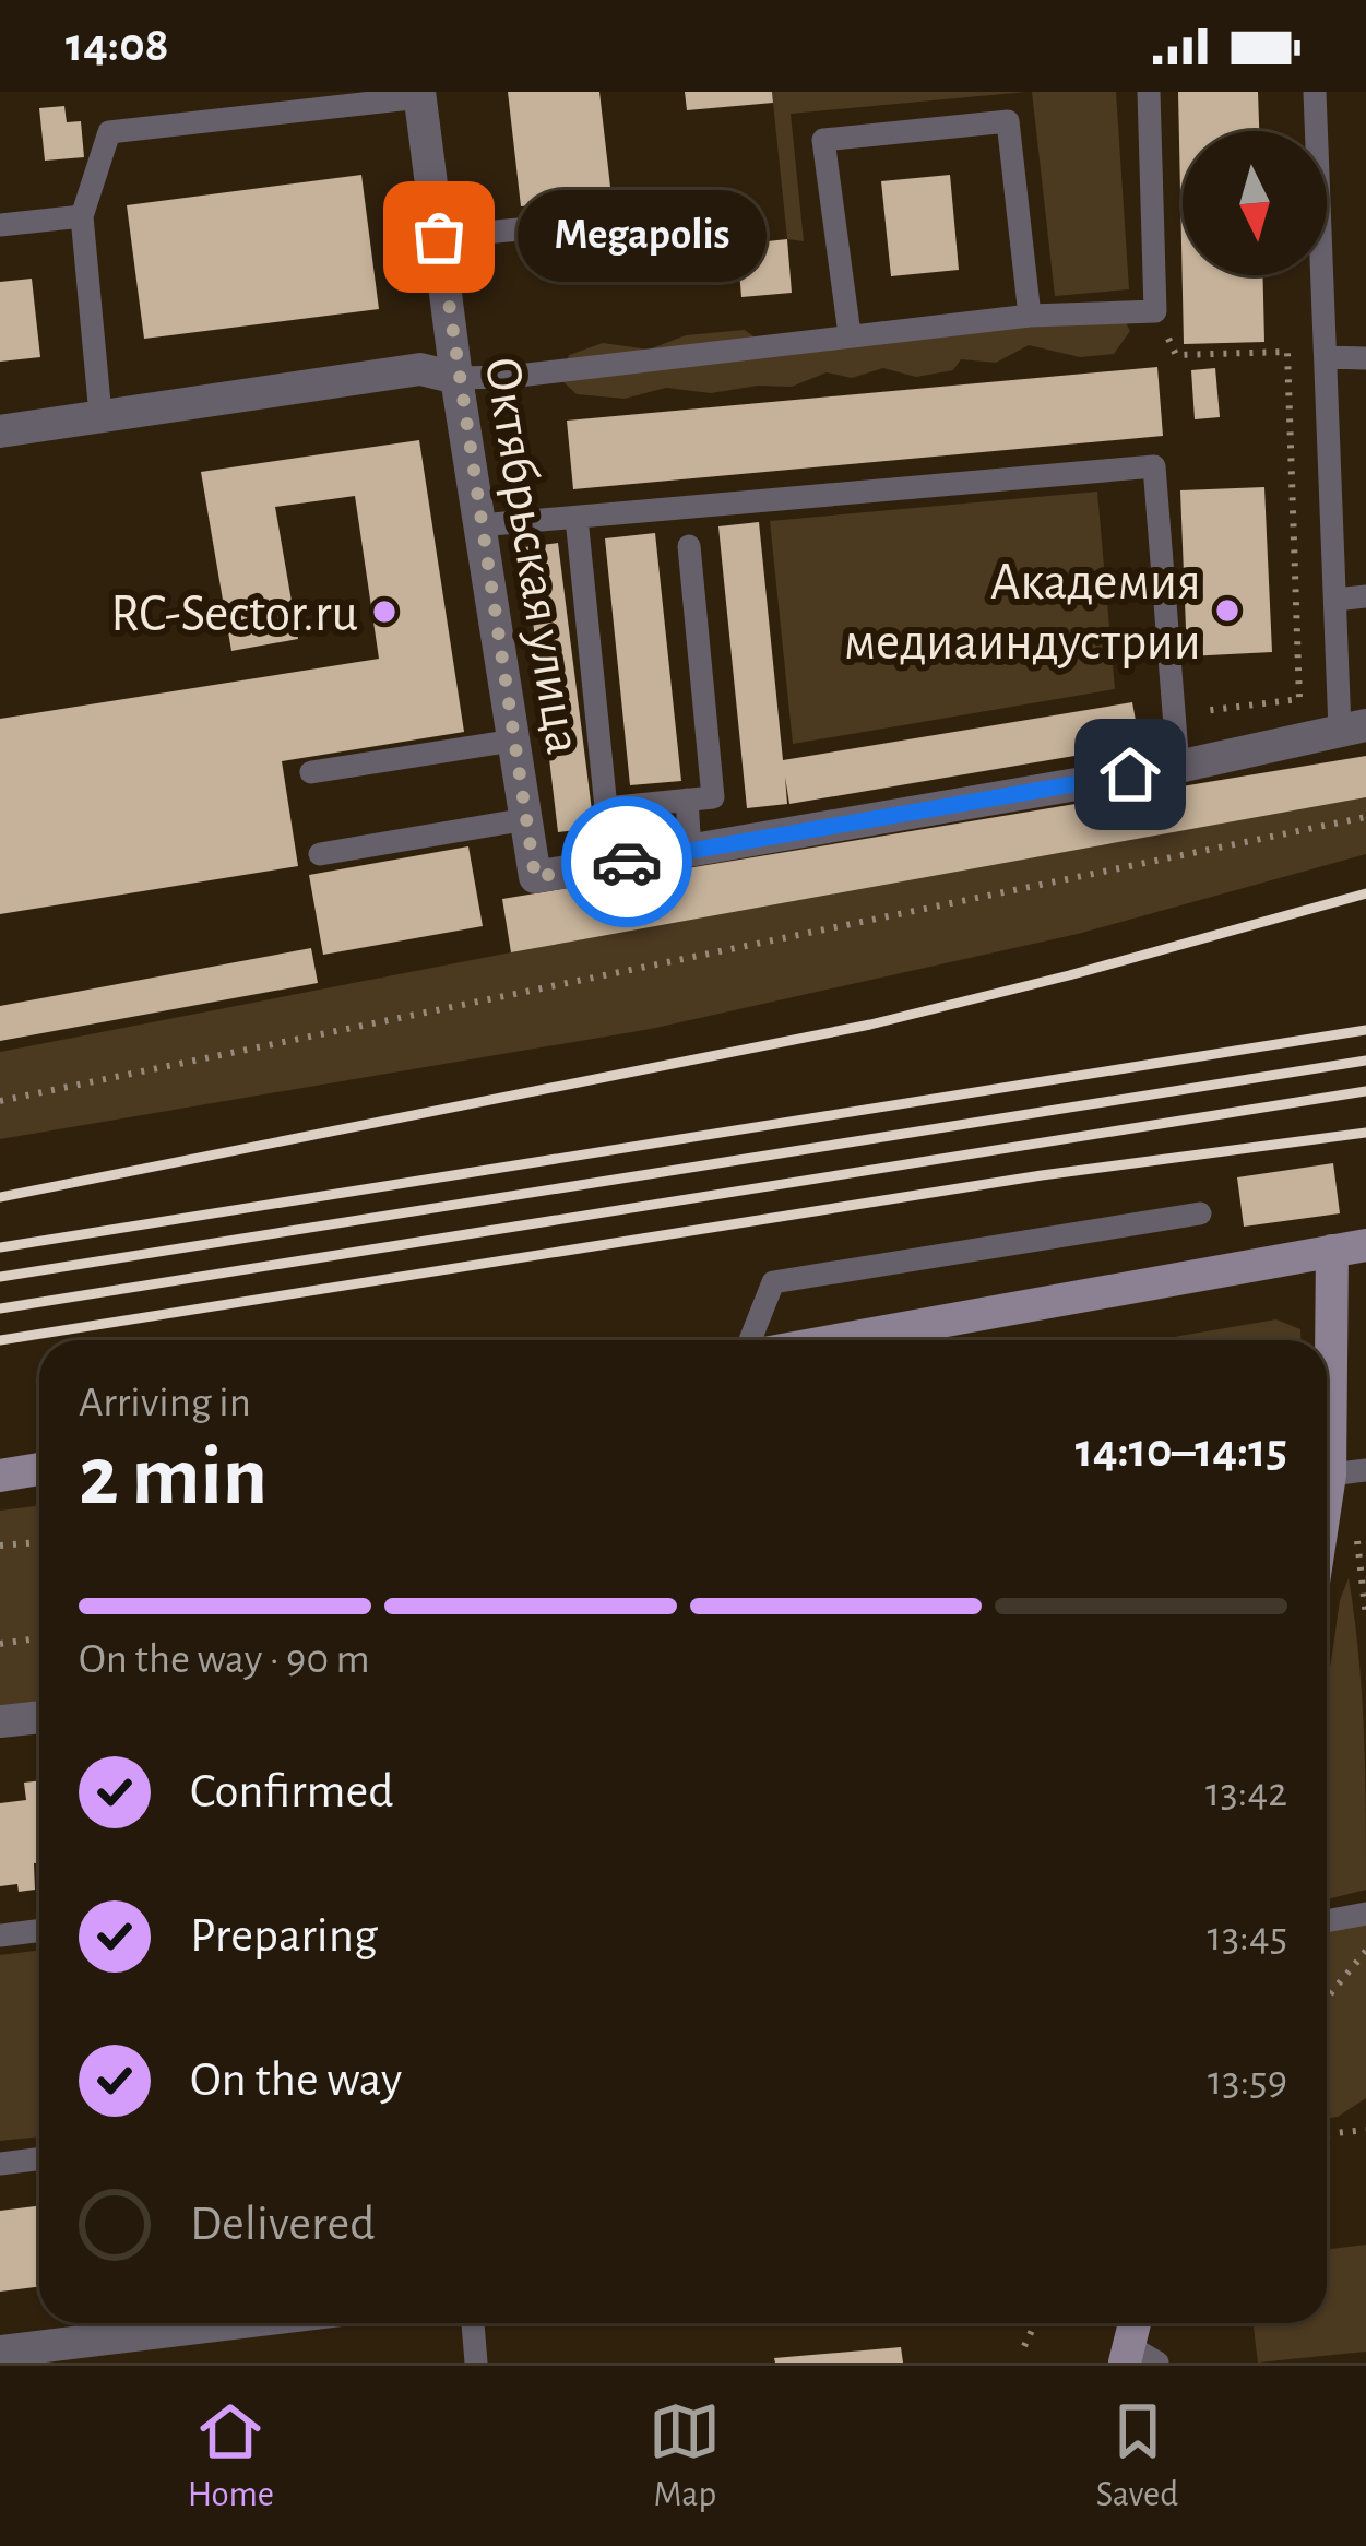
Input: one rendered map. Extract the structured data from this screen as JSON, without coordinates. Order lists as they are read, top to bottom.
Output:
{
  "streets": {
    "street": ["Октябрьская улица"]
  },
  "places": ["Megapolis", "Академия медиаиндустрии", "RC-Sector.ru"],
  "north": "bottom",
  "page": {
    "status": "14:08",
    "bubble": "Megapolis",
    "heading": ["2 min", "Arriving in", "14:10–14:15"],
    "bar": "On the way · 90 m",
    "list": [
      ["Confirmed", "13:42"],
      ["Preparing", "13:45"],
      ["On the way", "13:59"],
      "Delivered"
    ],
    "tabs": ["Home", "Map", "Saved"]
  }
}
